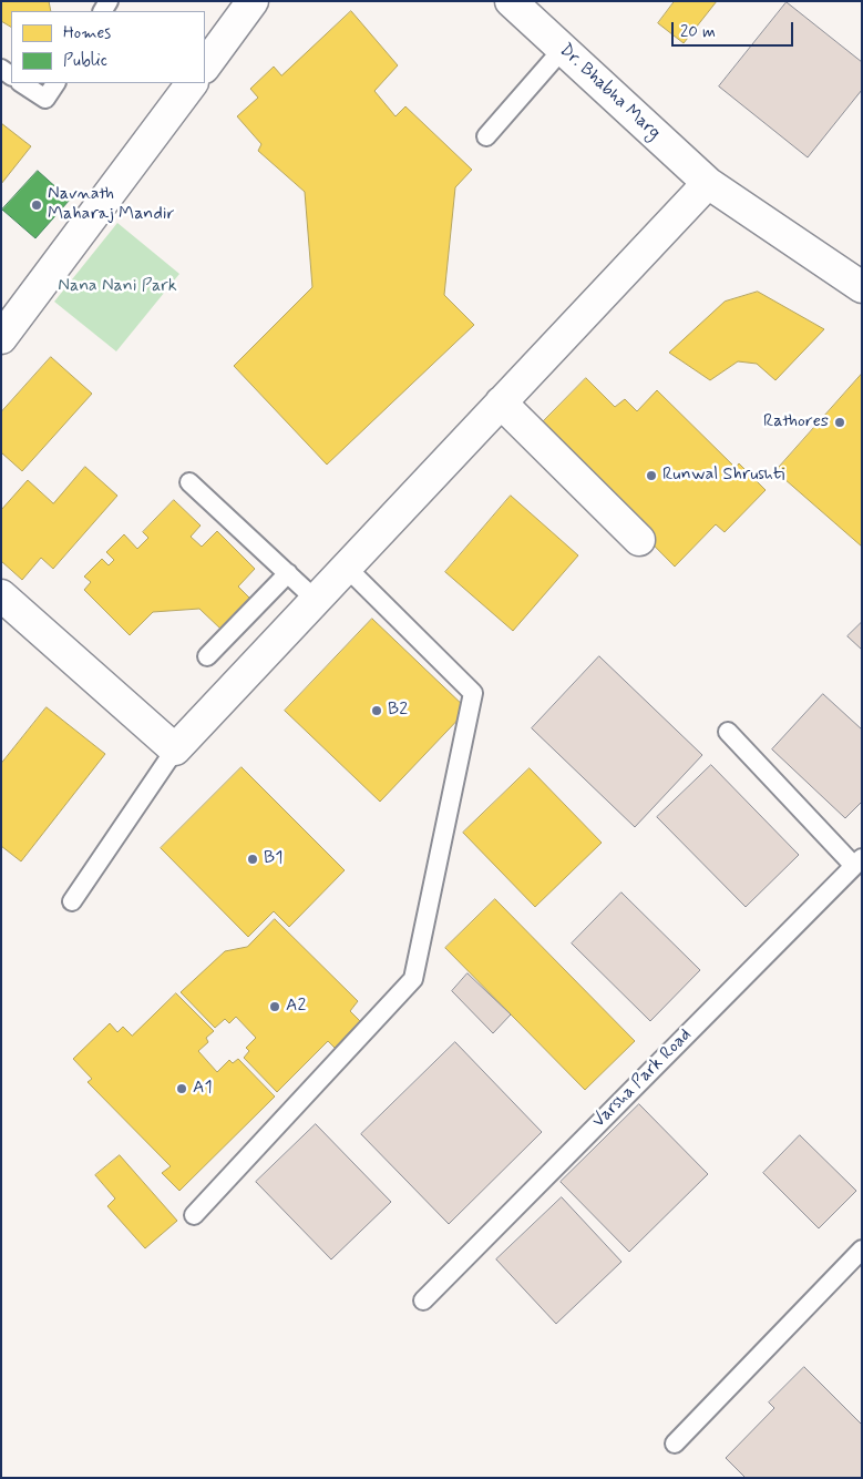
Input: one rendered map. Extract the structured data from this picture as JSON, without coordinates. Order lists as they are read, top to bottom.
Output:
{
  "streets": {
    "street": ["Dr. Bhabha Marg"],
    "lane": ["Varsha Park Road"]
  },
  "parks": ["Nana Nani Park"],
  "places": [
    "Navnath Maharaj Mandir",
    "Rathores",
    "Runwal Shrushti",
    "B2",
    "B1",
    "A2",
    "A1"
  ],
  "legend": ["Homes", "Public"],
  "scale_bar": "20 m"
}
